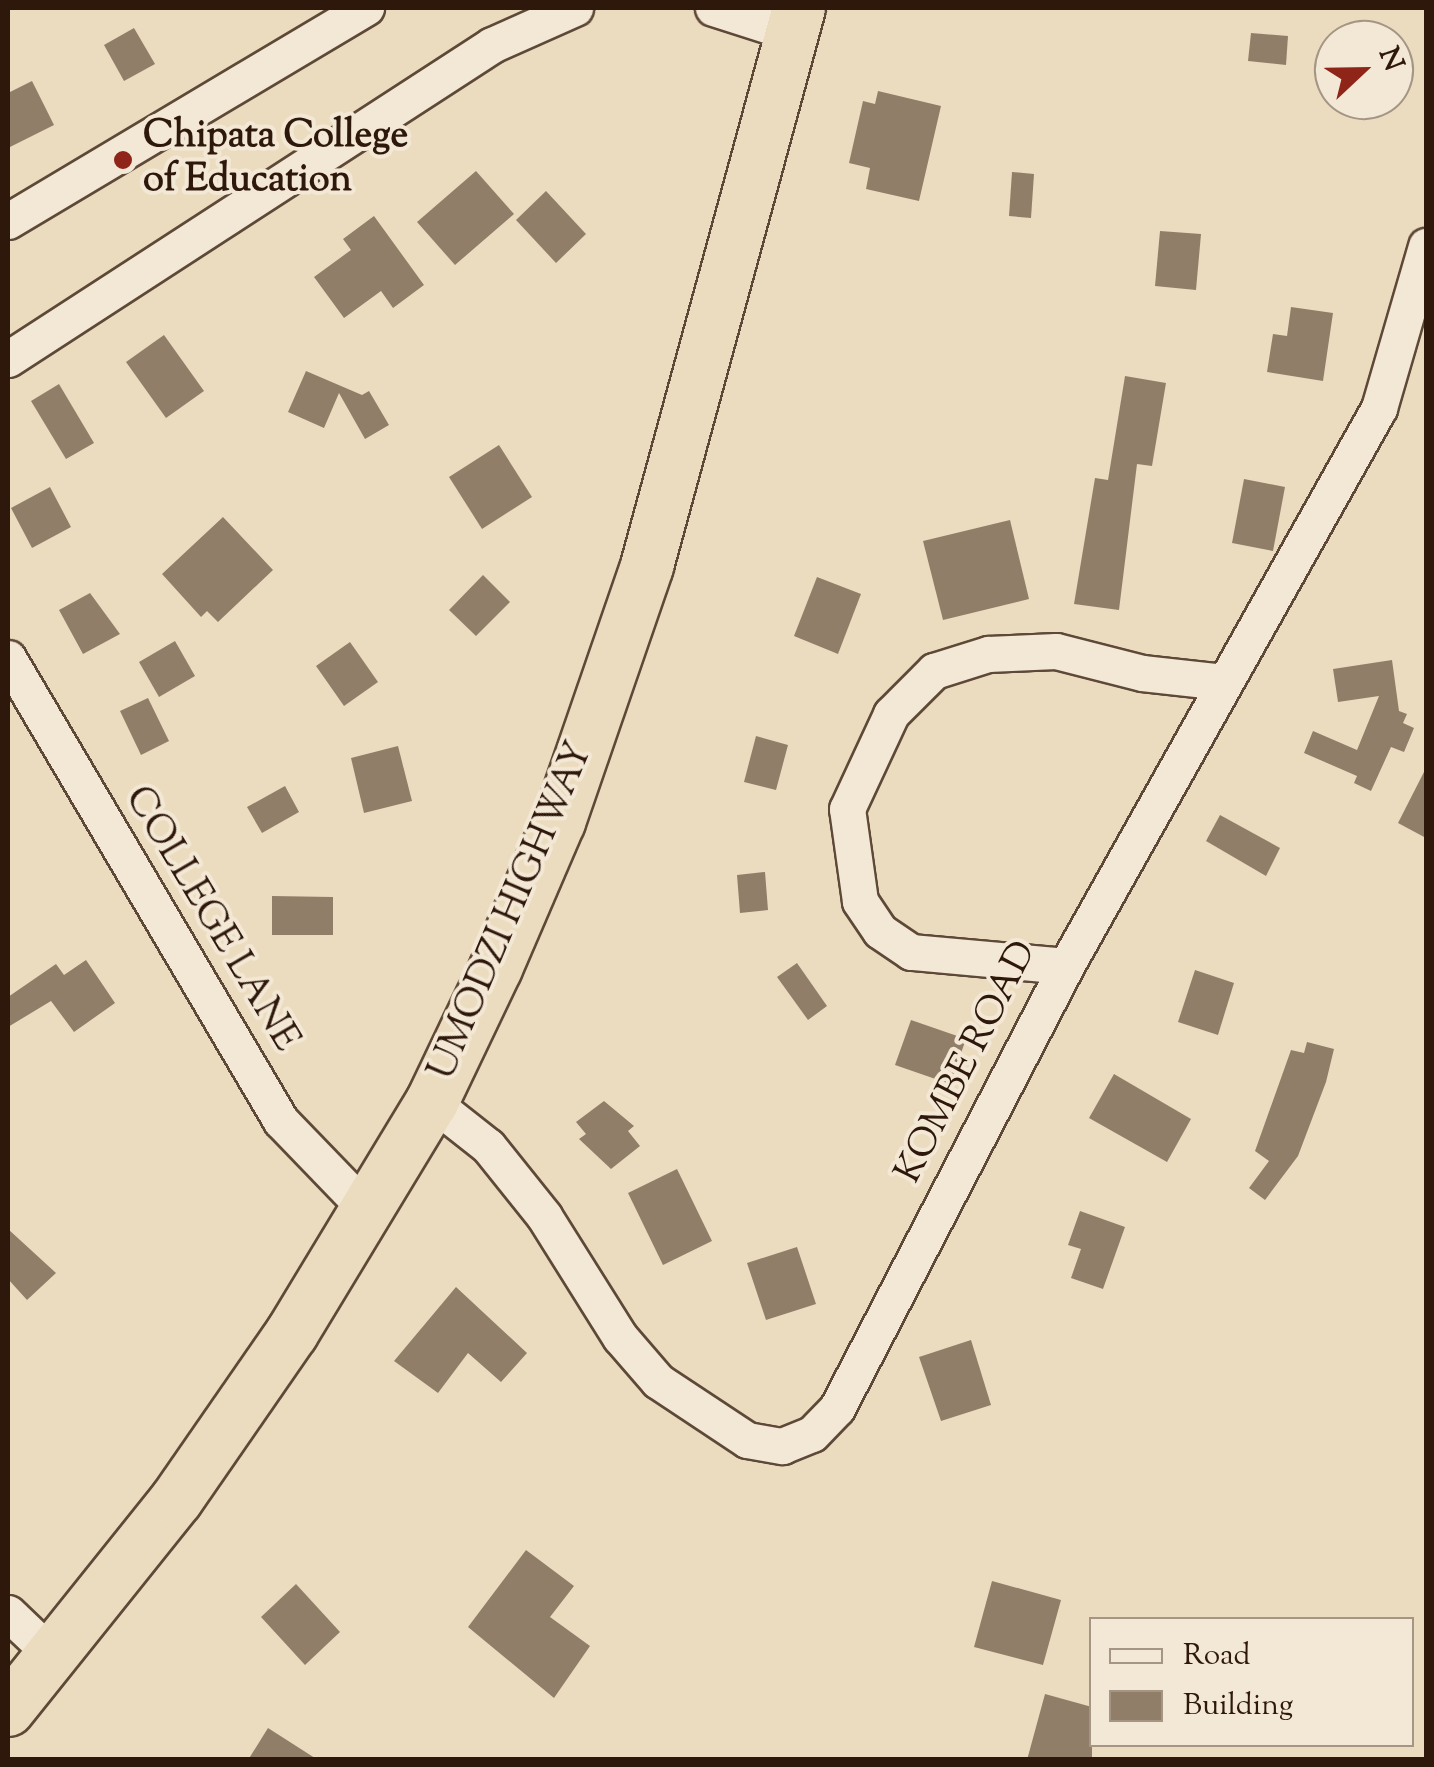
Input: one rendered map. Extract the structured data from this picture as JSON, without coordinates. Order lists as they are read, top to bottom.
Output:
{
  "streets": {
    "highway": ["UMODZI HIGHWAY"],
    "street": ["COLLEGE LANE", "KOMBE ROAD"]
  },
  "crossings": [
    ["UMODZI HIGHWAY", "COLLEGE LANE"],
    ["UMODZI HIGHWAY", "KOMBE ROAD"]
  ],
  "places": ["Chipata College of Education"],
  "legend": ["Road", "Building"],
  "north": "right"
}
